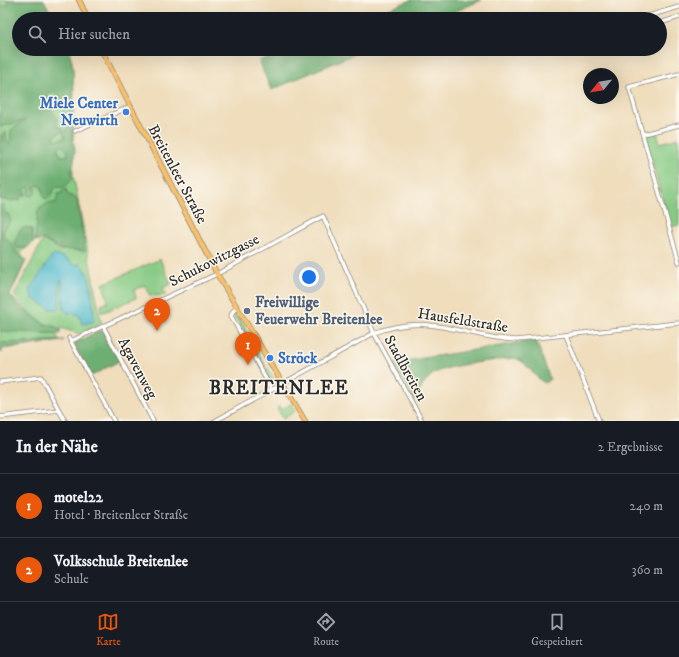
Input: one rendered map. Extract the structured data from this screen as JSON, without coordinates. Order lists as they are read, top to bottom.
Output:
{
  "streets": {
    "main road": ["Breitenleer Straße"],
    "street": [
      "Schukowitzgasse",
      "Hausfeldstraße",
      "Agavenweg",
      "Stadlbreiten"
    ]
  },
  "crossings": [
    ["Breitenleer Straße", "Schukowitzgasse"],
    ["Breitenleer Straße", "Hausfeldstraße"],
    ["Schukowitzgasse", "Agavenweg"],
    ["Schukowitzgasse", "Stadlbreiten"],
    ["Hausfeldstraße", "Stadlbreiten"]
  ],
  "districts": ["BREITENLEE"],
  "places": ["Miele Center Neuwirth", "Freiwillige Feuerwehr Breitenlee", "Ströck"],
  "north": "bottom left",
  "page": {
    "search": "Hier suchen",
    "pins": ["2", "1"],
    "heading": ["In der Nähe", "2 Ergebnisse"],
    "list": [
      {
        "mark": "1",
        "name": "motel22",
        "note": "Hotel · Breitenleer Straße",
        "value": "240 m"
      },
      {
        "mark": "2",
        "name": "Volksschule Breitenlee",
        "note": "Schule",
        "value": "360 m"
      }
    ],
    "nav": ["Karte", "Route", "Gespeichert"]
  }
}
